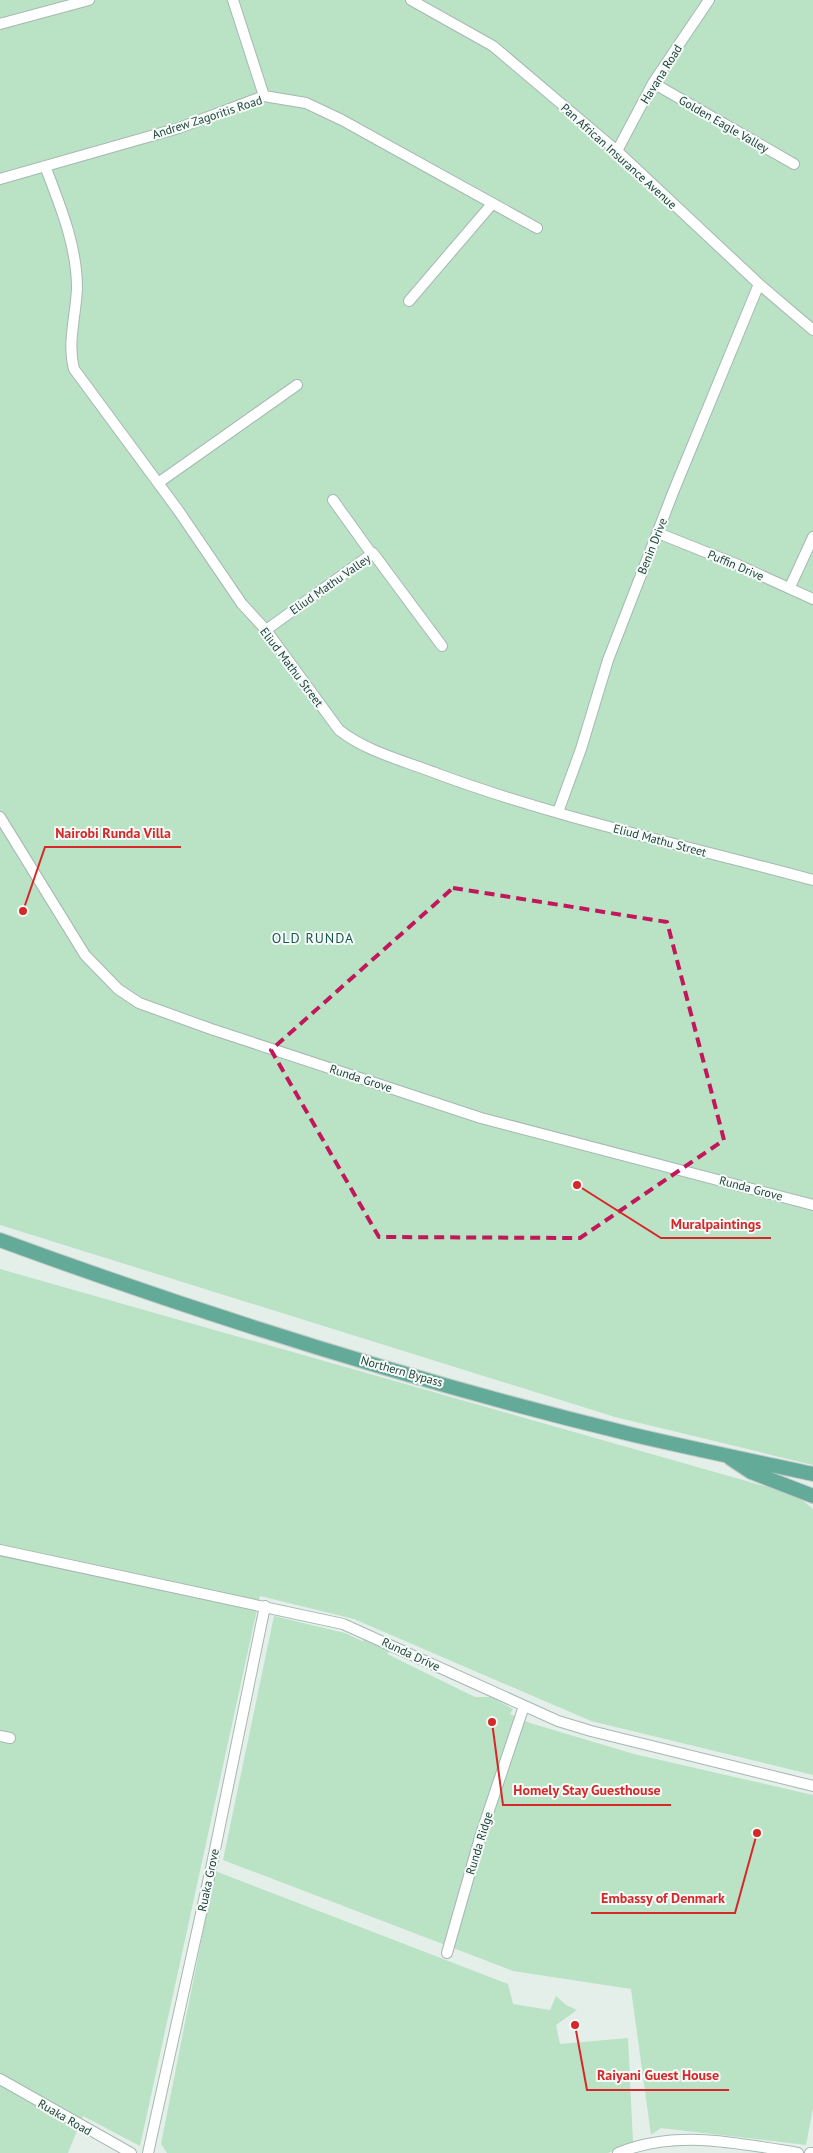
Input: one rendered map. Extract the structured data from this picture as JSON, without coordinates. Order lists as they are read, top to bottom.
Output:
{
  "streets": {
    "main road": ["Northern Bypass"],
    "street": [
      "Havana Road",
      "Andrew Zagoritis Road",
      "Golden Eagle Valley",
      "Pan African Insurance Avenue",
      "Benin Drive",
      "Puffin Drive",
      "Eliud Mathu Valley",
      "Eliud Mathu Street",
      "Runda Grove",
      "Runda Drive",
      "Runda Ridge",
      "Ruaka Grove",
      "Ruaka Road"
    ]
  },
  "crossings": [
    ["Havana Road", "Golden Eagle Valley"],
    ["Havana Road", "Pan African Insurance Avenue"],
    ["Andrew Zagoritis Road", "Eliud Mathu Street"],
    ["Pan African Insurance Avenue", "Benin Drive"],
    ["Benin Drive", "Puffin Drive"],
    ["Benin Drive", "Eliud Mathu Street"],
    ["Eliud Mathu Valley", "Eliud Mathu Street"],
    ["Runda Drive", "Runda Ridge"],
    ["Runda Drive", "Ruaka Grove"]
  ],
  "districts": ["OLD RUNDA"],
  "places": [
    "Nairobi Runda Villa",
    "Muralpaintings",
    "Homely Stay Guesthouse",
    "Embassy of Denmark",
    "Raiyani Guest House"
  ]
}
